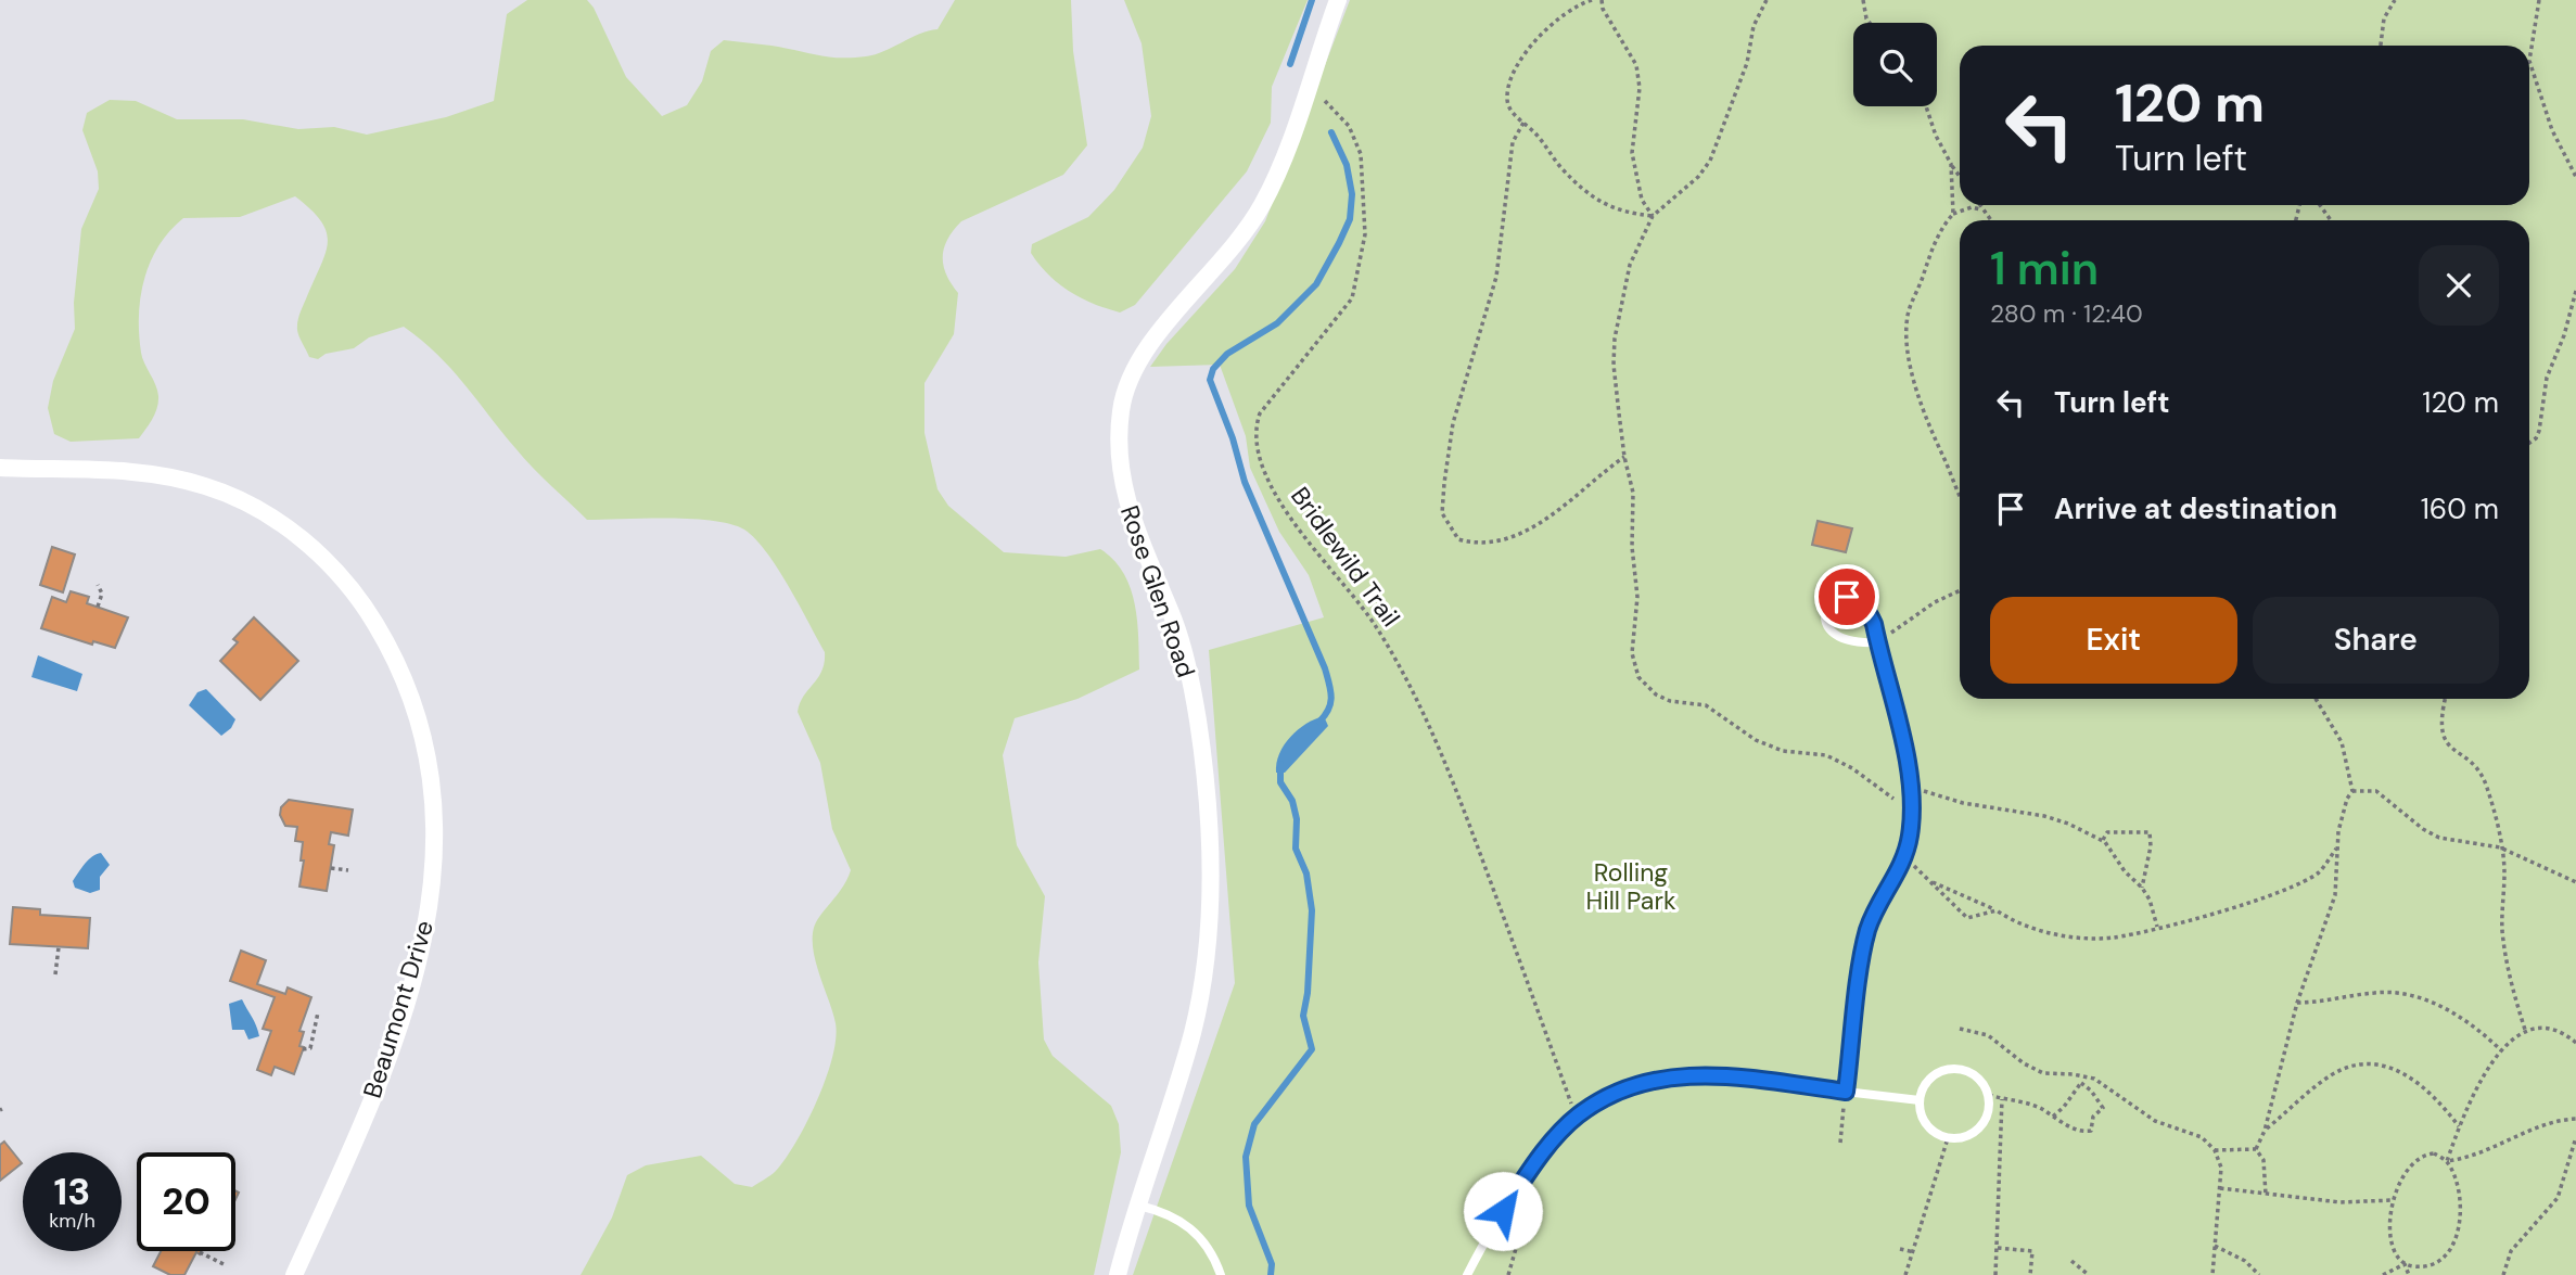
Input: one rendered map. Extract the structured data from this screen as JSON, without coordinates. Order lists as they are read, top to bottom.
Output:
{
  "streets": {
    "street": ["Rose Glen Road", "Beaumont Drive"],
    "path": ["Bridlewild Trail"]
  },
  "crossings": [
    ["Bridlewild Trail", "Rose Glen Road"]
  ],
  "parks": ["Rolling Hill Park"],
  "page": {
    "turn": ["120 m", "Turn left"],
    "heading": ["1 min", "280 m · 12:40"],
    "list": [
      {
        "name": "Turn left",
        "value": "120 m"
      },
      {
        "name": "Arrive at destination",
        "value": "160 m"
      }
    ],
    "buttons": ["Exit", "Share"],
    "speed": "13 km/h",
    "limit": "20"
  }
}
